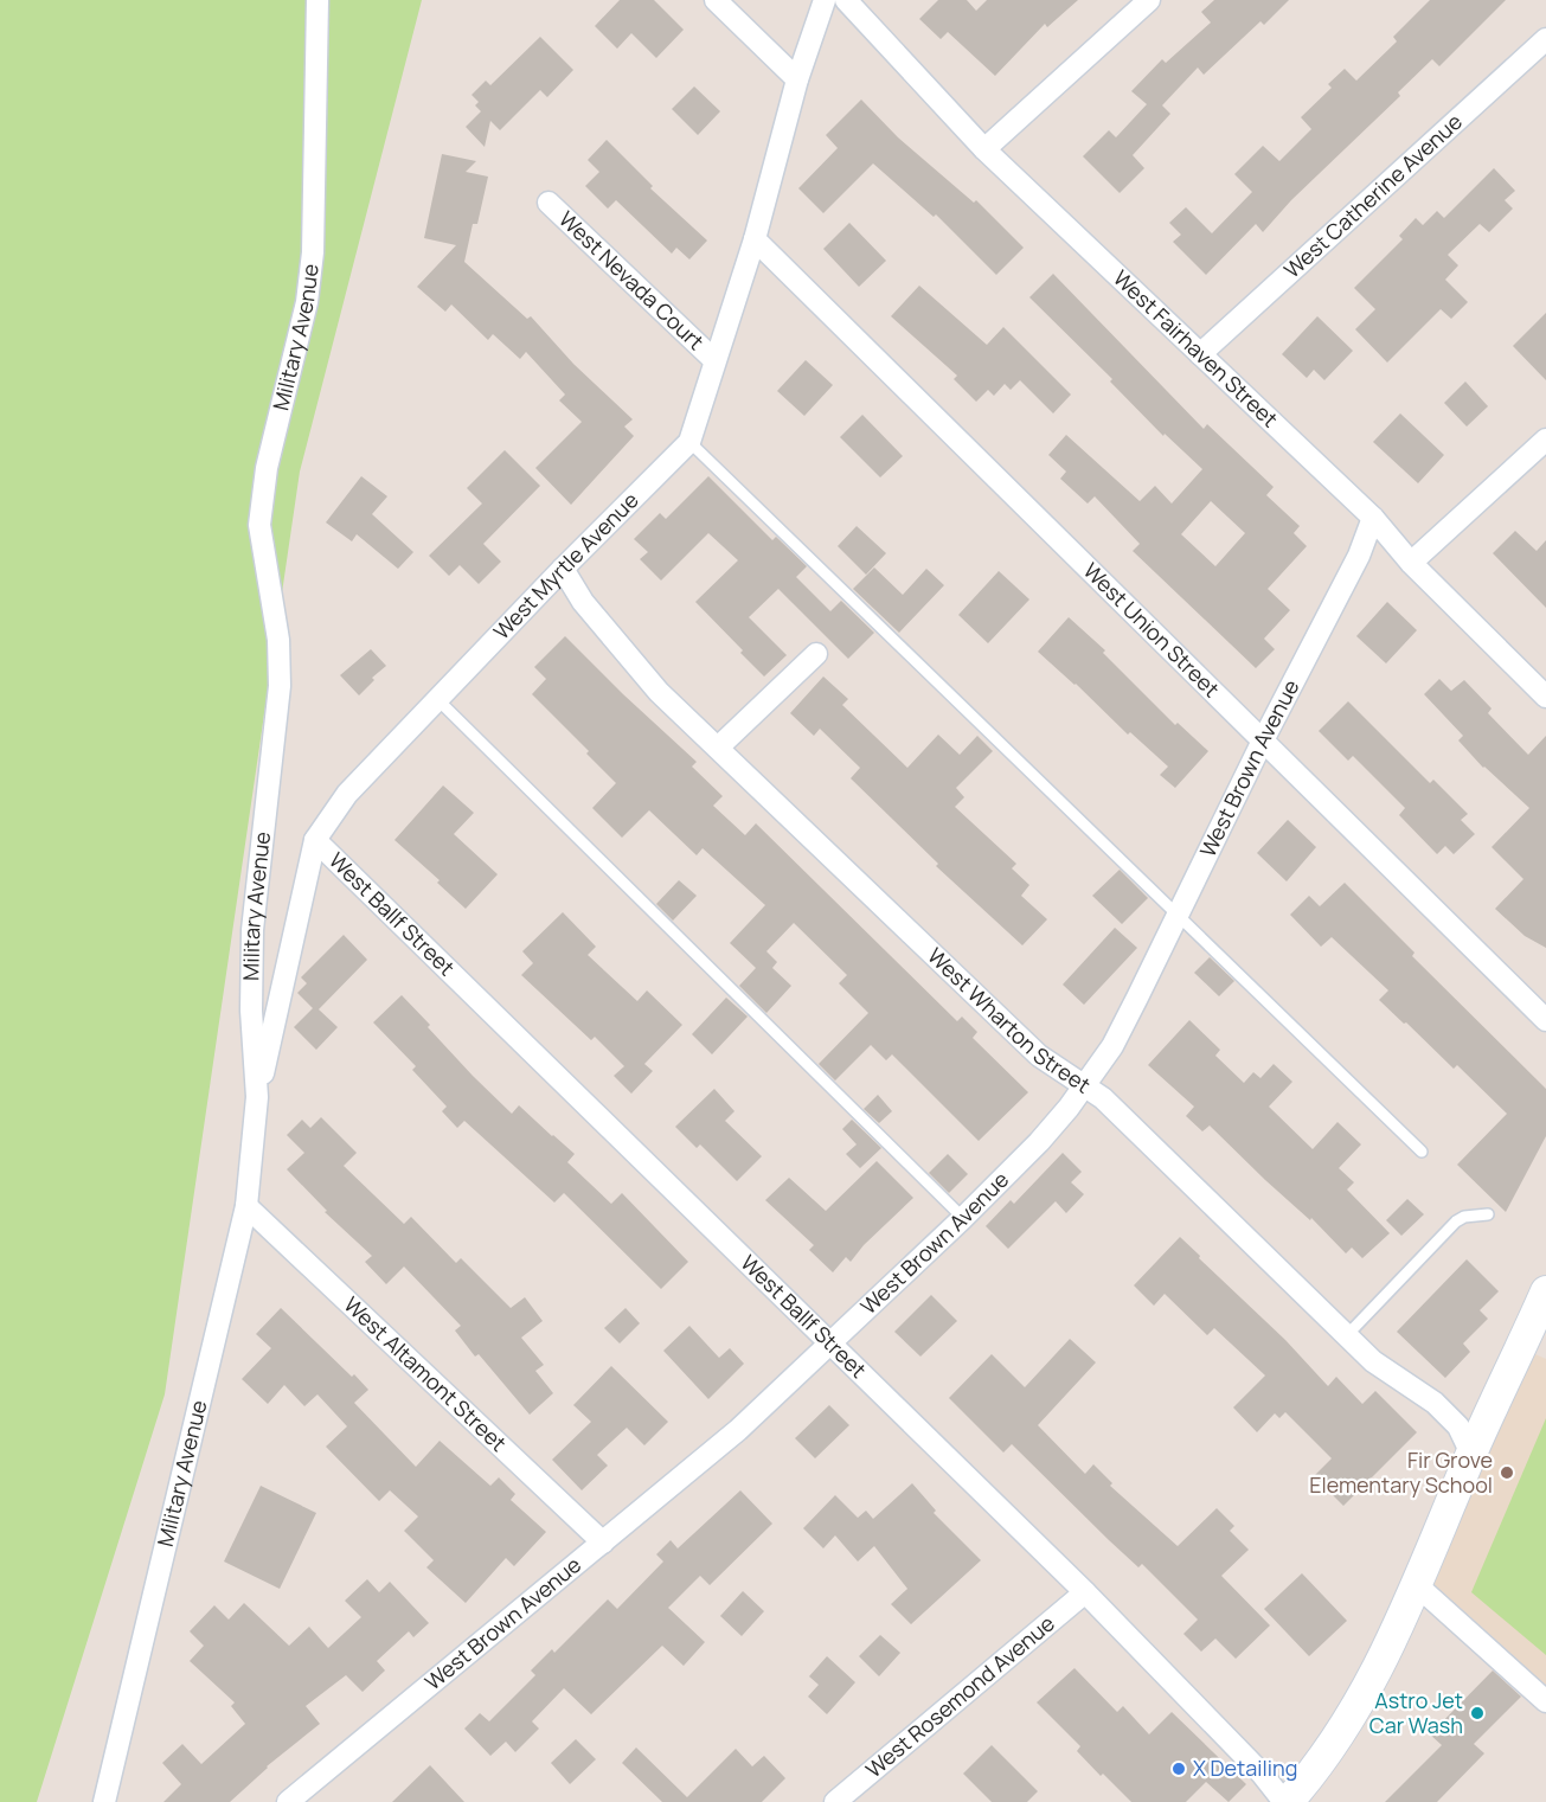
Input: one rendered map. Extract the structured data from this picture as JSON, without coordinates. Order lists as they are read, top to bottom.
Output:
{
  "streets": {
    "street": [
      "West Catherine Avenue",
      "West Nevada Court",
      "Military Avenue",
      "West Fairhaven Street",
      "West Myrtle Avenue",
      "West Union Street",
      "West Brown Avenue",
      "West Ballf Street",
      "West Wharton Street",
      "West Altamont Street",
      "West Rosemond Avenue"
    ]
  },
  "crossings": [
    ["West Catherine Avenue", "West Fairhaven Street"],
    ["West Nevada Court", "West Myrtle Avenue"],
    ["Military Avenue", "West Myrtle Avenue"],
    ["Military Avenue", "West Altamont Street"],
    ["West Fairhaven Street", "West Brown Avenue"],
    ["West Myrtle Avenue", "West Union Street"],
    ["West Myrtle Avenue", "West Ballf Street"],
    ["West Myrtle Avenue", "West Wharton Street"],
    ["West Union Street", "West Brown Avenue"],
    ["West Brown Avenue", "West Ballf Street"],
    ["West Brown Avenue", "West Wharton Street"],
    ["West Brown Avenue", "West Altamont Street"],
    ["West Ballf Street", "West Rosemond Avenue"]
  ],
  "places": ["Fir Grove Elementary School", "Astro Jet Car Wash", "X Detailing"]
}
